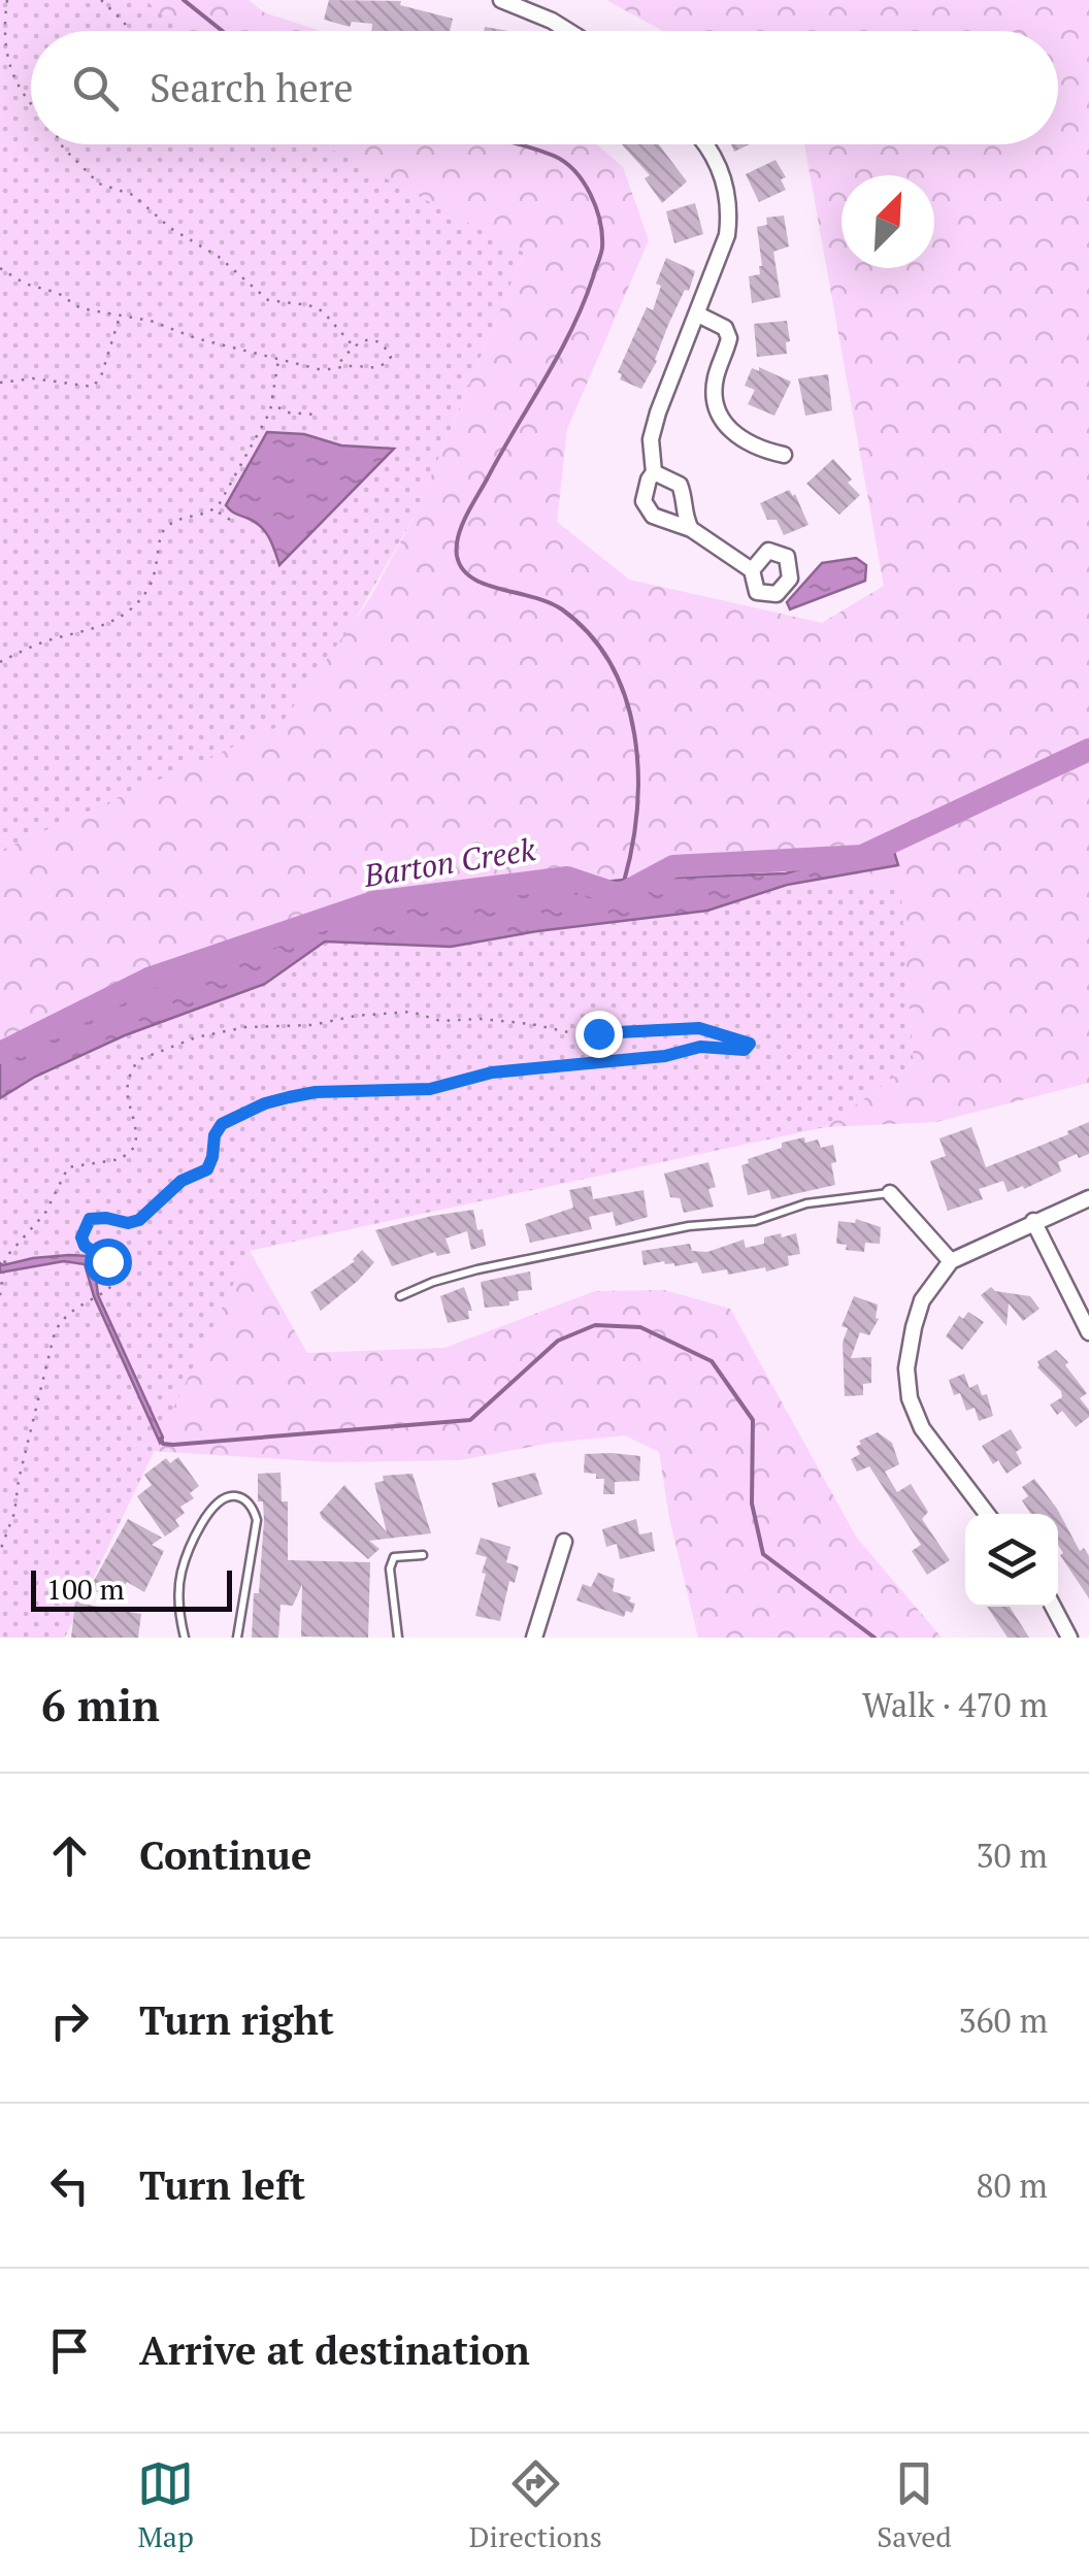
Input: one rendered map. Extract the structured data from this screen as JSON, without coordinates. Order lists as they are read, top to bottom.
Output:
{
  "water": ["Barton Creek"],
  "scale_bar": "100 m",
  "north": "top right",
  "page": {
    "search": "Search here",
    "scale": "100 m",
    "heading": ["6 min", "Walk · 470 m"],
    "list": [
      ["Continue", "30 m"],
      ["Turn right", "360 m"],
      ["Turn left", "80 m"],
      "Arrive at destination"
    ],
    "nav": ["Map", "Directions", "Saved"]
  }
}
